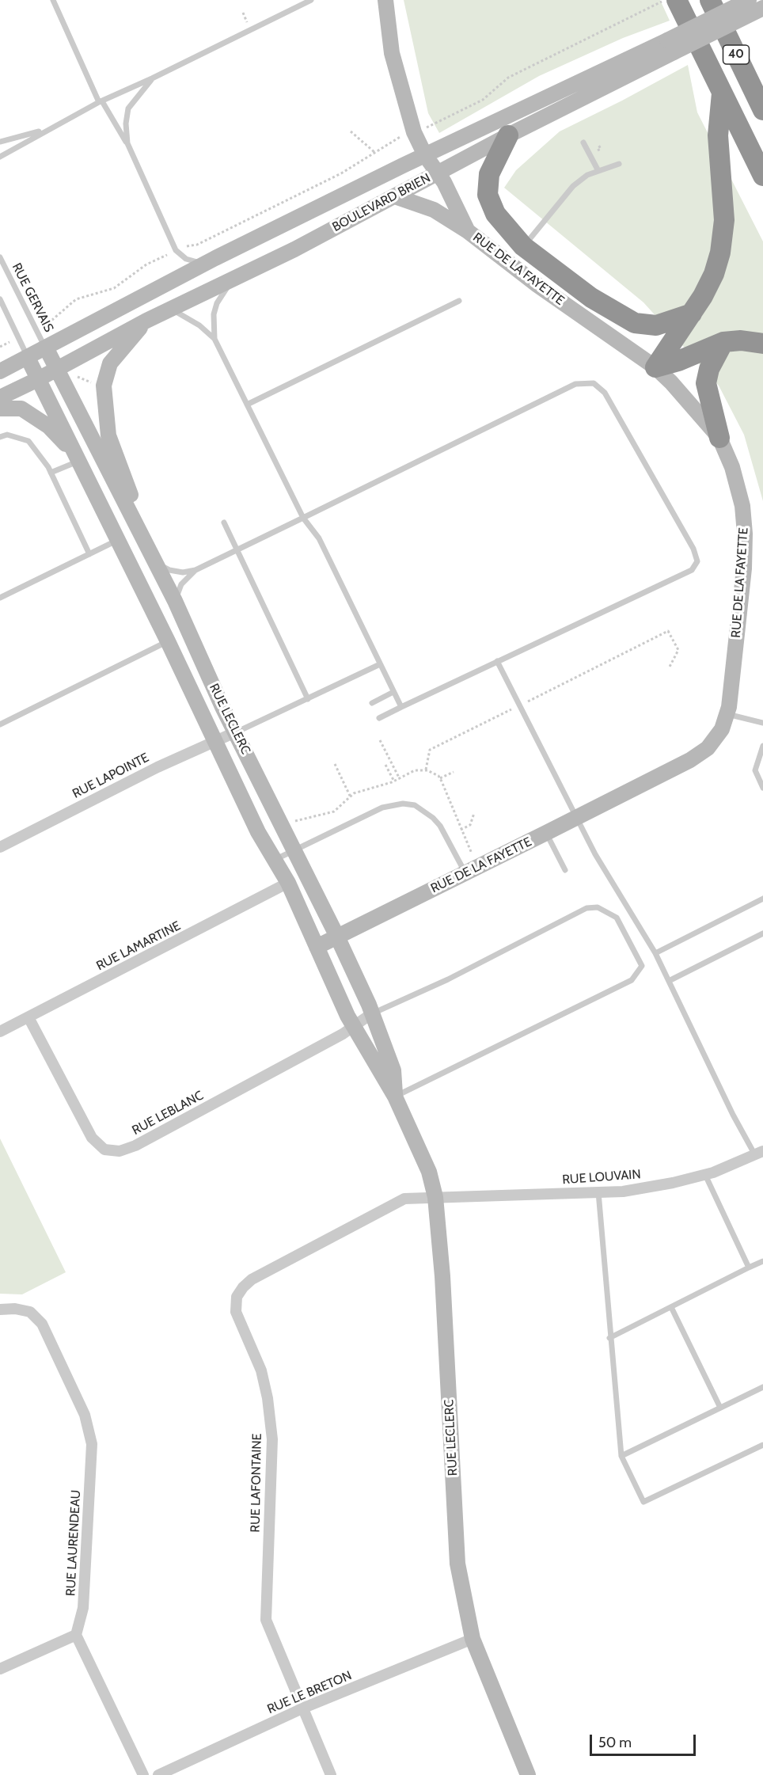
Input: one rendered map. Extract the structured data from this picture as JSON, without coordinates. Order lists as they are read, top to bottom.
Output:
{
  "streets": {
    "highway": ["40"],
    "street": [
      "BOULEVARD BRIEN",
      "RUE DE LA FAYETTE",
      "RUE LECLERC",
      "RUE LAPOINTE",
      "RUE LAMARTINE",
      "RUE LEBLANC",
      "RUE LOUVAIN",
      "RUE LAFONTAINE",
      "RUE LAURENDEAU",
      "RUE LE BRETON"
    ],
    "lane": ["RUE GERVAIS"]
  },
  "crossings": [
    ["BOULEVARD BRIEN", "RUE DE LA FAYETTE"],
    ["BOULEVARD BRIEN", "RUE GERVAIS"],
    ["BOULEVARD BRIEN", "RUE LECLERC"],
    ["RUE DE LA FAYETTE", "RUE LECLERC"],
    ["RUE GERVAIS", "RUE LECLERC"],
    ["RUE LECLERC", "RUE LAPOINTE"],
    ["RUE LECLERC", "RUE LAMARTINE"],
    ["RUE LECLERC", "RUE LEBLANC"],
    ["RUE LECLERC", "RUE LOUVAIN"],
    ["RUE LECLERC", "RUE LAFONTAINE"],
    ["RUE LECLERC", "RUE LE BRETON"],
    ["RUE LAMARTINE", "RUE LEBLANC"],
    ["RUE LOUVAIN", "RUE LAFONTAINE"],
    ["RUE LAFONTAINE", "RUE LE BRETON"]
  ],
  "scale_bar": "50 m"
}
